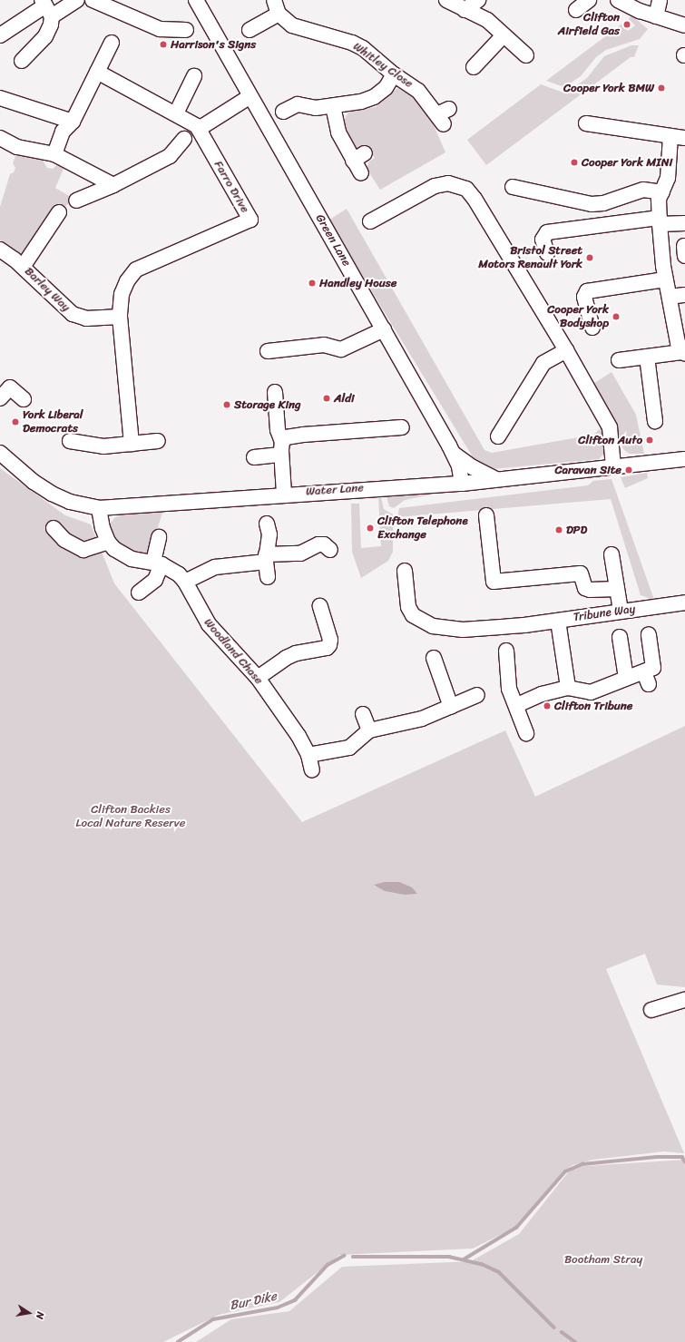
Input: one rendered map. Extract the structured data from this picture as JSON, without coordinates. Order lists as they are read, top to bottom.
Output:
{
  "streets": {
    "street": [
      "Whitley Close",
      "Farro Drive",
      "Green Lane",
      "Barley Way",
      "Water Lane",
      "Tribune Way",
      "Woodland Chase"
    ]
  },
  "crossings": [
    ["Farro Drive", "Barley Way"],
    ["Green Lane", "Water Lane"]
  ],
  "water": ["Bur Dike"],
  "parks": ["Clifton Backies Local Nature Reserve", "Bootham Stray"],
  "places": [
    "Clifton Airfield Gas",
    "Harrison's Signs",
    "Cooper York BMW",
    "Cooper York MINI",
    "Bristol Street Motors Renault York",
    "Handley House",
    "Cooper York Bodyshop",
    "Aldi",
    "Storage King",
    "York Liberal Democrats",
    "Clifton Auto",
    "Caravan Site",
    "Clifton Telephone Exchange",
    "DPD",
    "Clifton Tribune"
  ],
  "north": "right"
}
